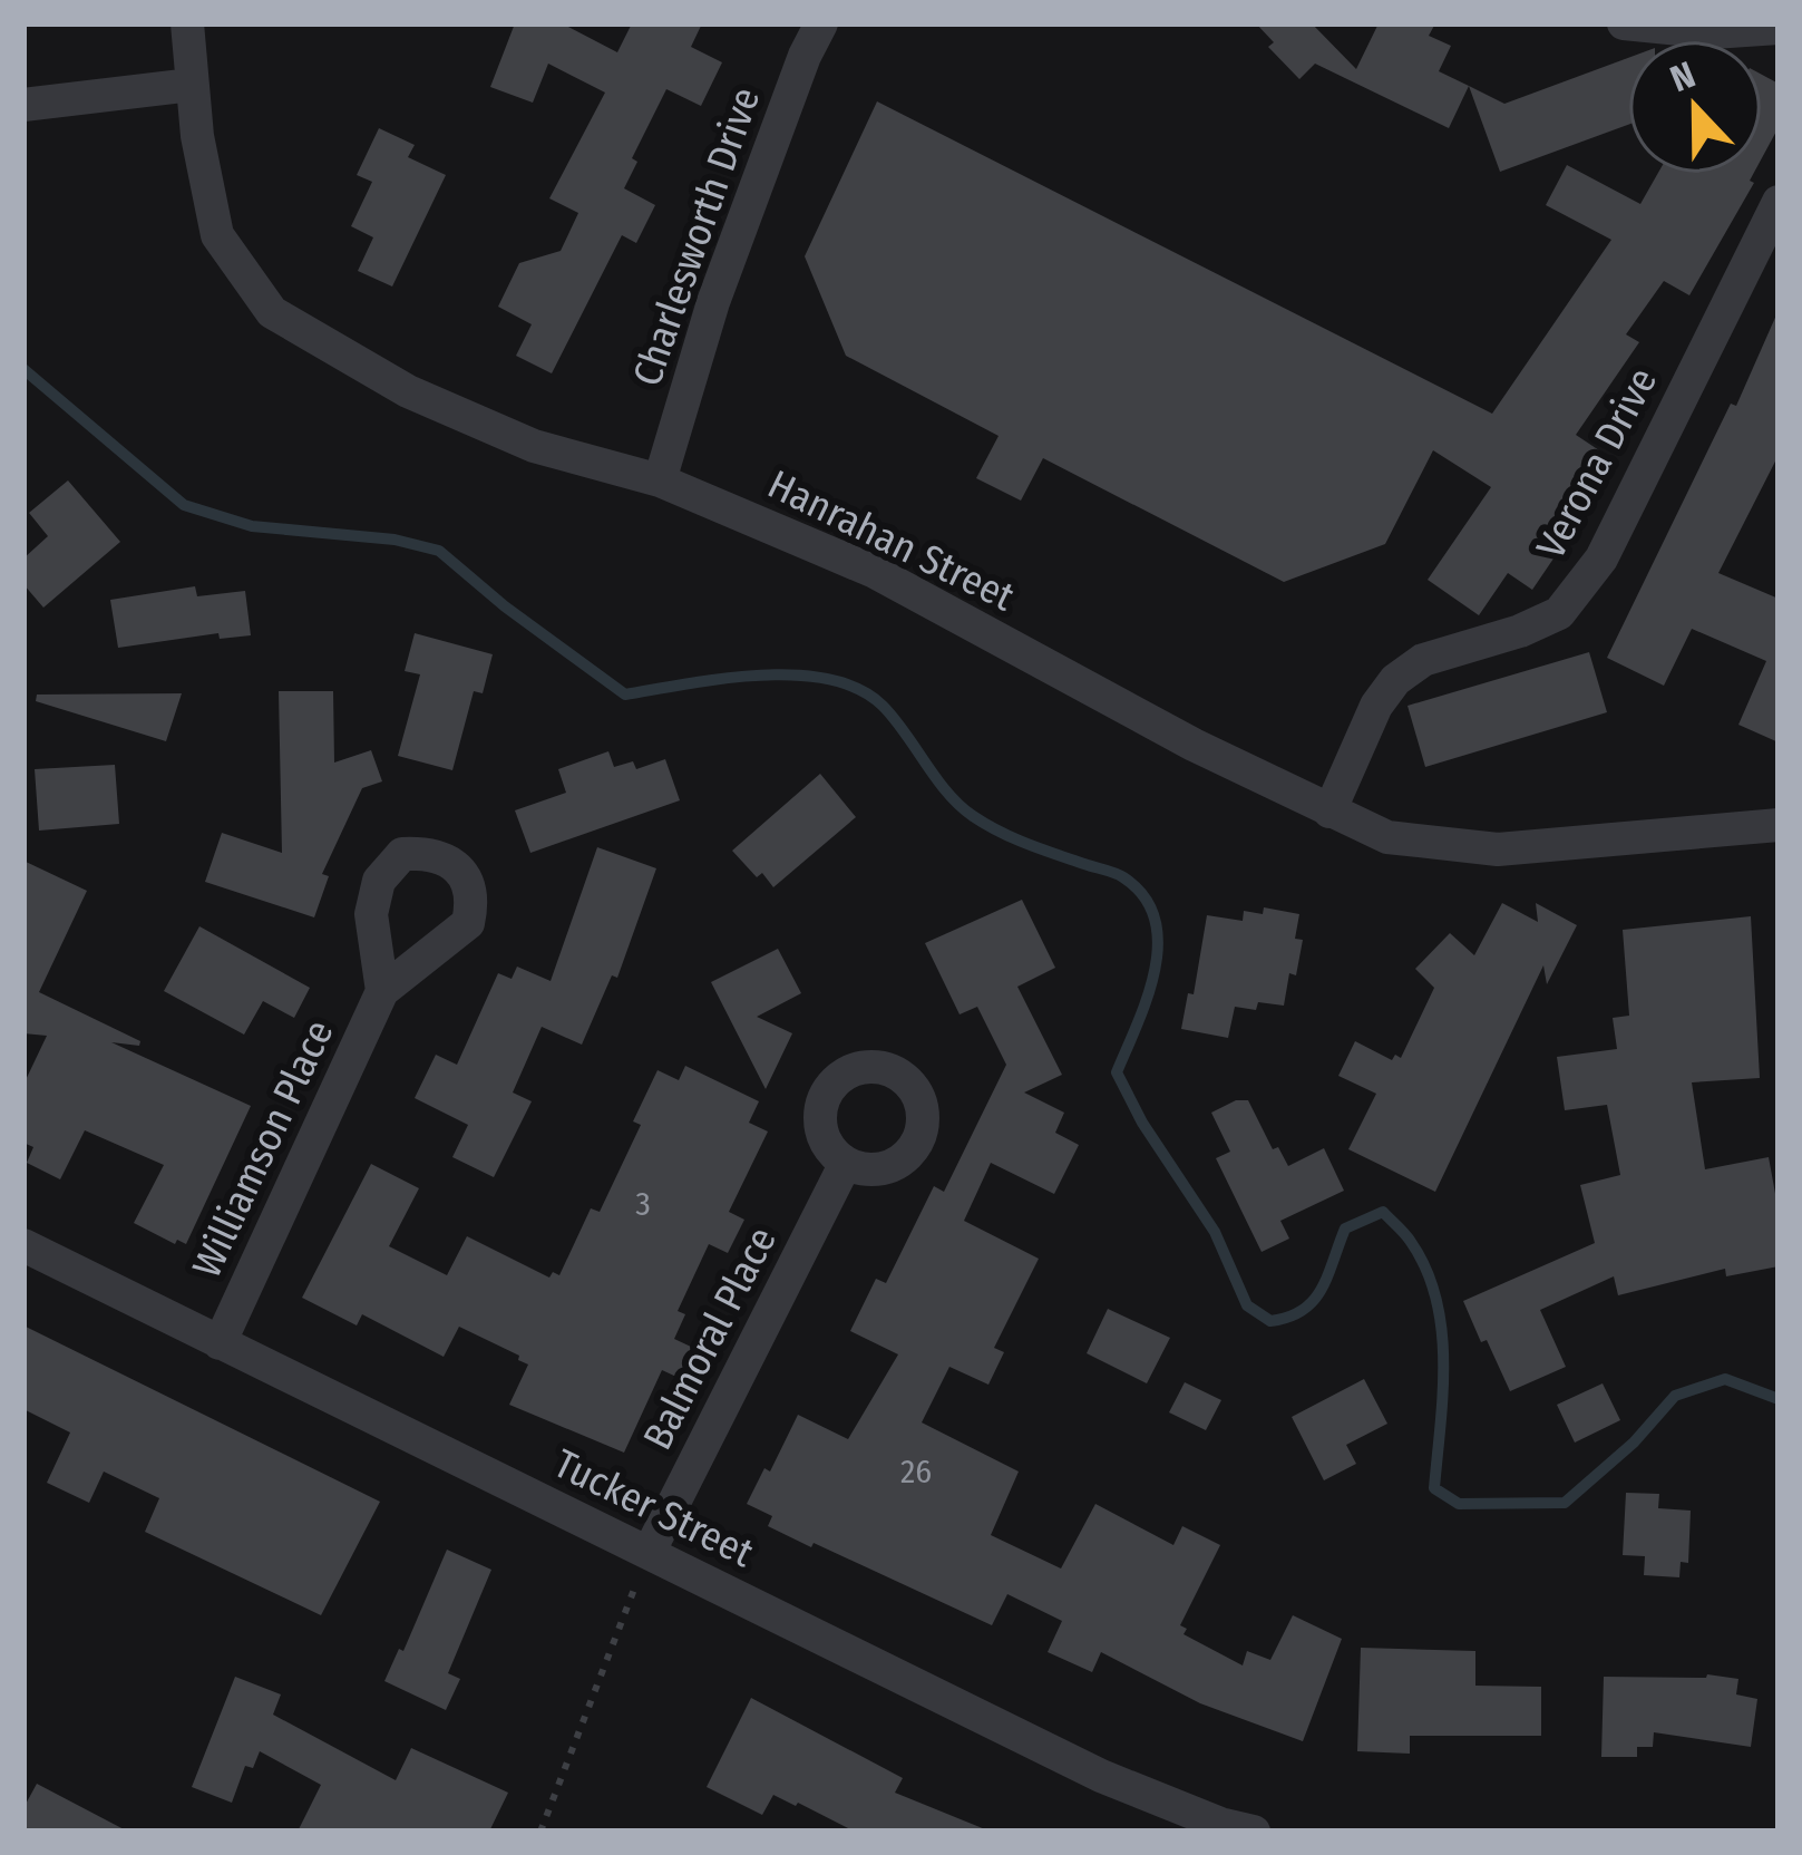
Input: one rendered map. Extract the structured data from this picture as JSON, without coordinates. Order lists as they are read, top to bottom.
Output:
{
  "streets": {
    "street": [
      "Charlesworth Drive",
      "Verona Drive",
      "Hanrahan Street",
      "Williamson Place",
      "Balmoral Place",
      "Tucker Street"
    ]
  },
  "crossings": [
    ["Charlesworth Drive", "Hanrahan Street"],
    ["Verona Drive", "Hanrahan Street"],
    ["Williamson Place", "Tucker Street"],
    ["Balmoral Place", "Tucker Street"]
  ],
  "house_numbers": ["3", "26"],
  "north": "top"
}
